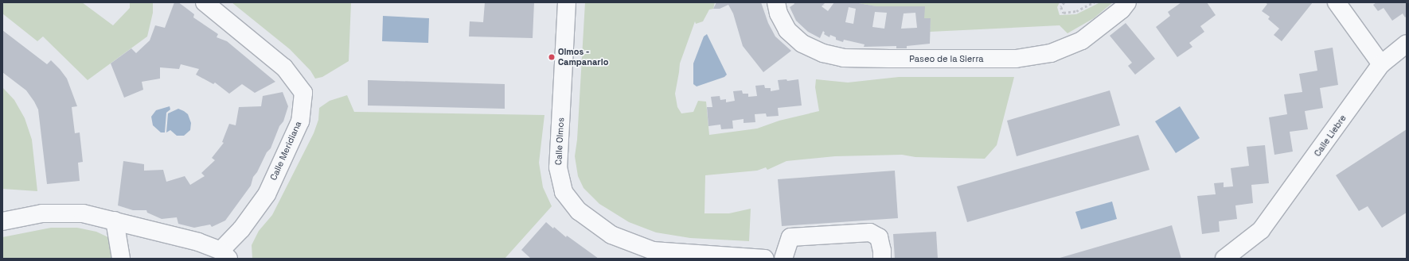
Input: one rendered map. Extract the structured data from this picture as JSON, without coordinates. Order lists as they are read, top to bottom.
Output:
{
  "streets": {
    "street": [
      "Paseo de la Sierra",
      "Calle Liebre",
      "Calle Olmos",
      "Calle Meridiana"
    ]
  },
  "places": ["Olmos - Campanario"]
}
